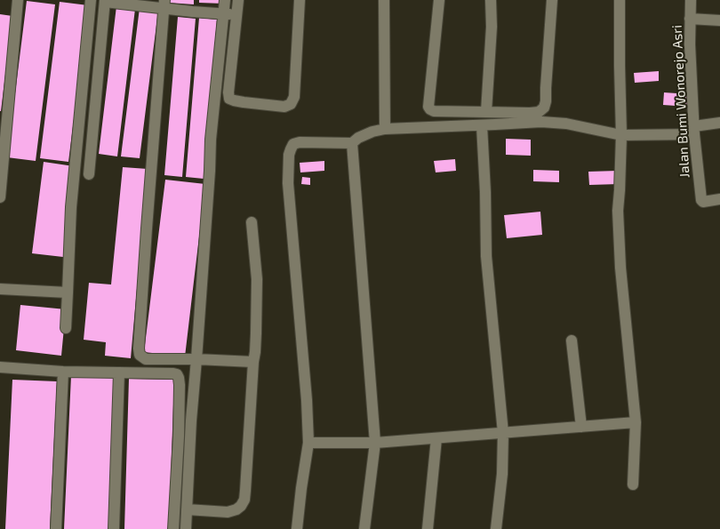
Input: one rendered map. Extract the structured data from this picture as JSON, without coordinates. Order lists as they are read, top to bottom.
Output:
{
  "streets": {
    "street": ["Jalan Bumi Wonorejo Asri"]
  }
}
